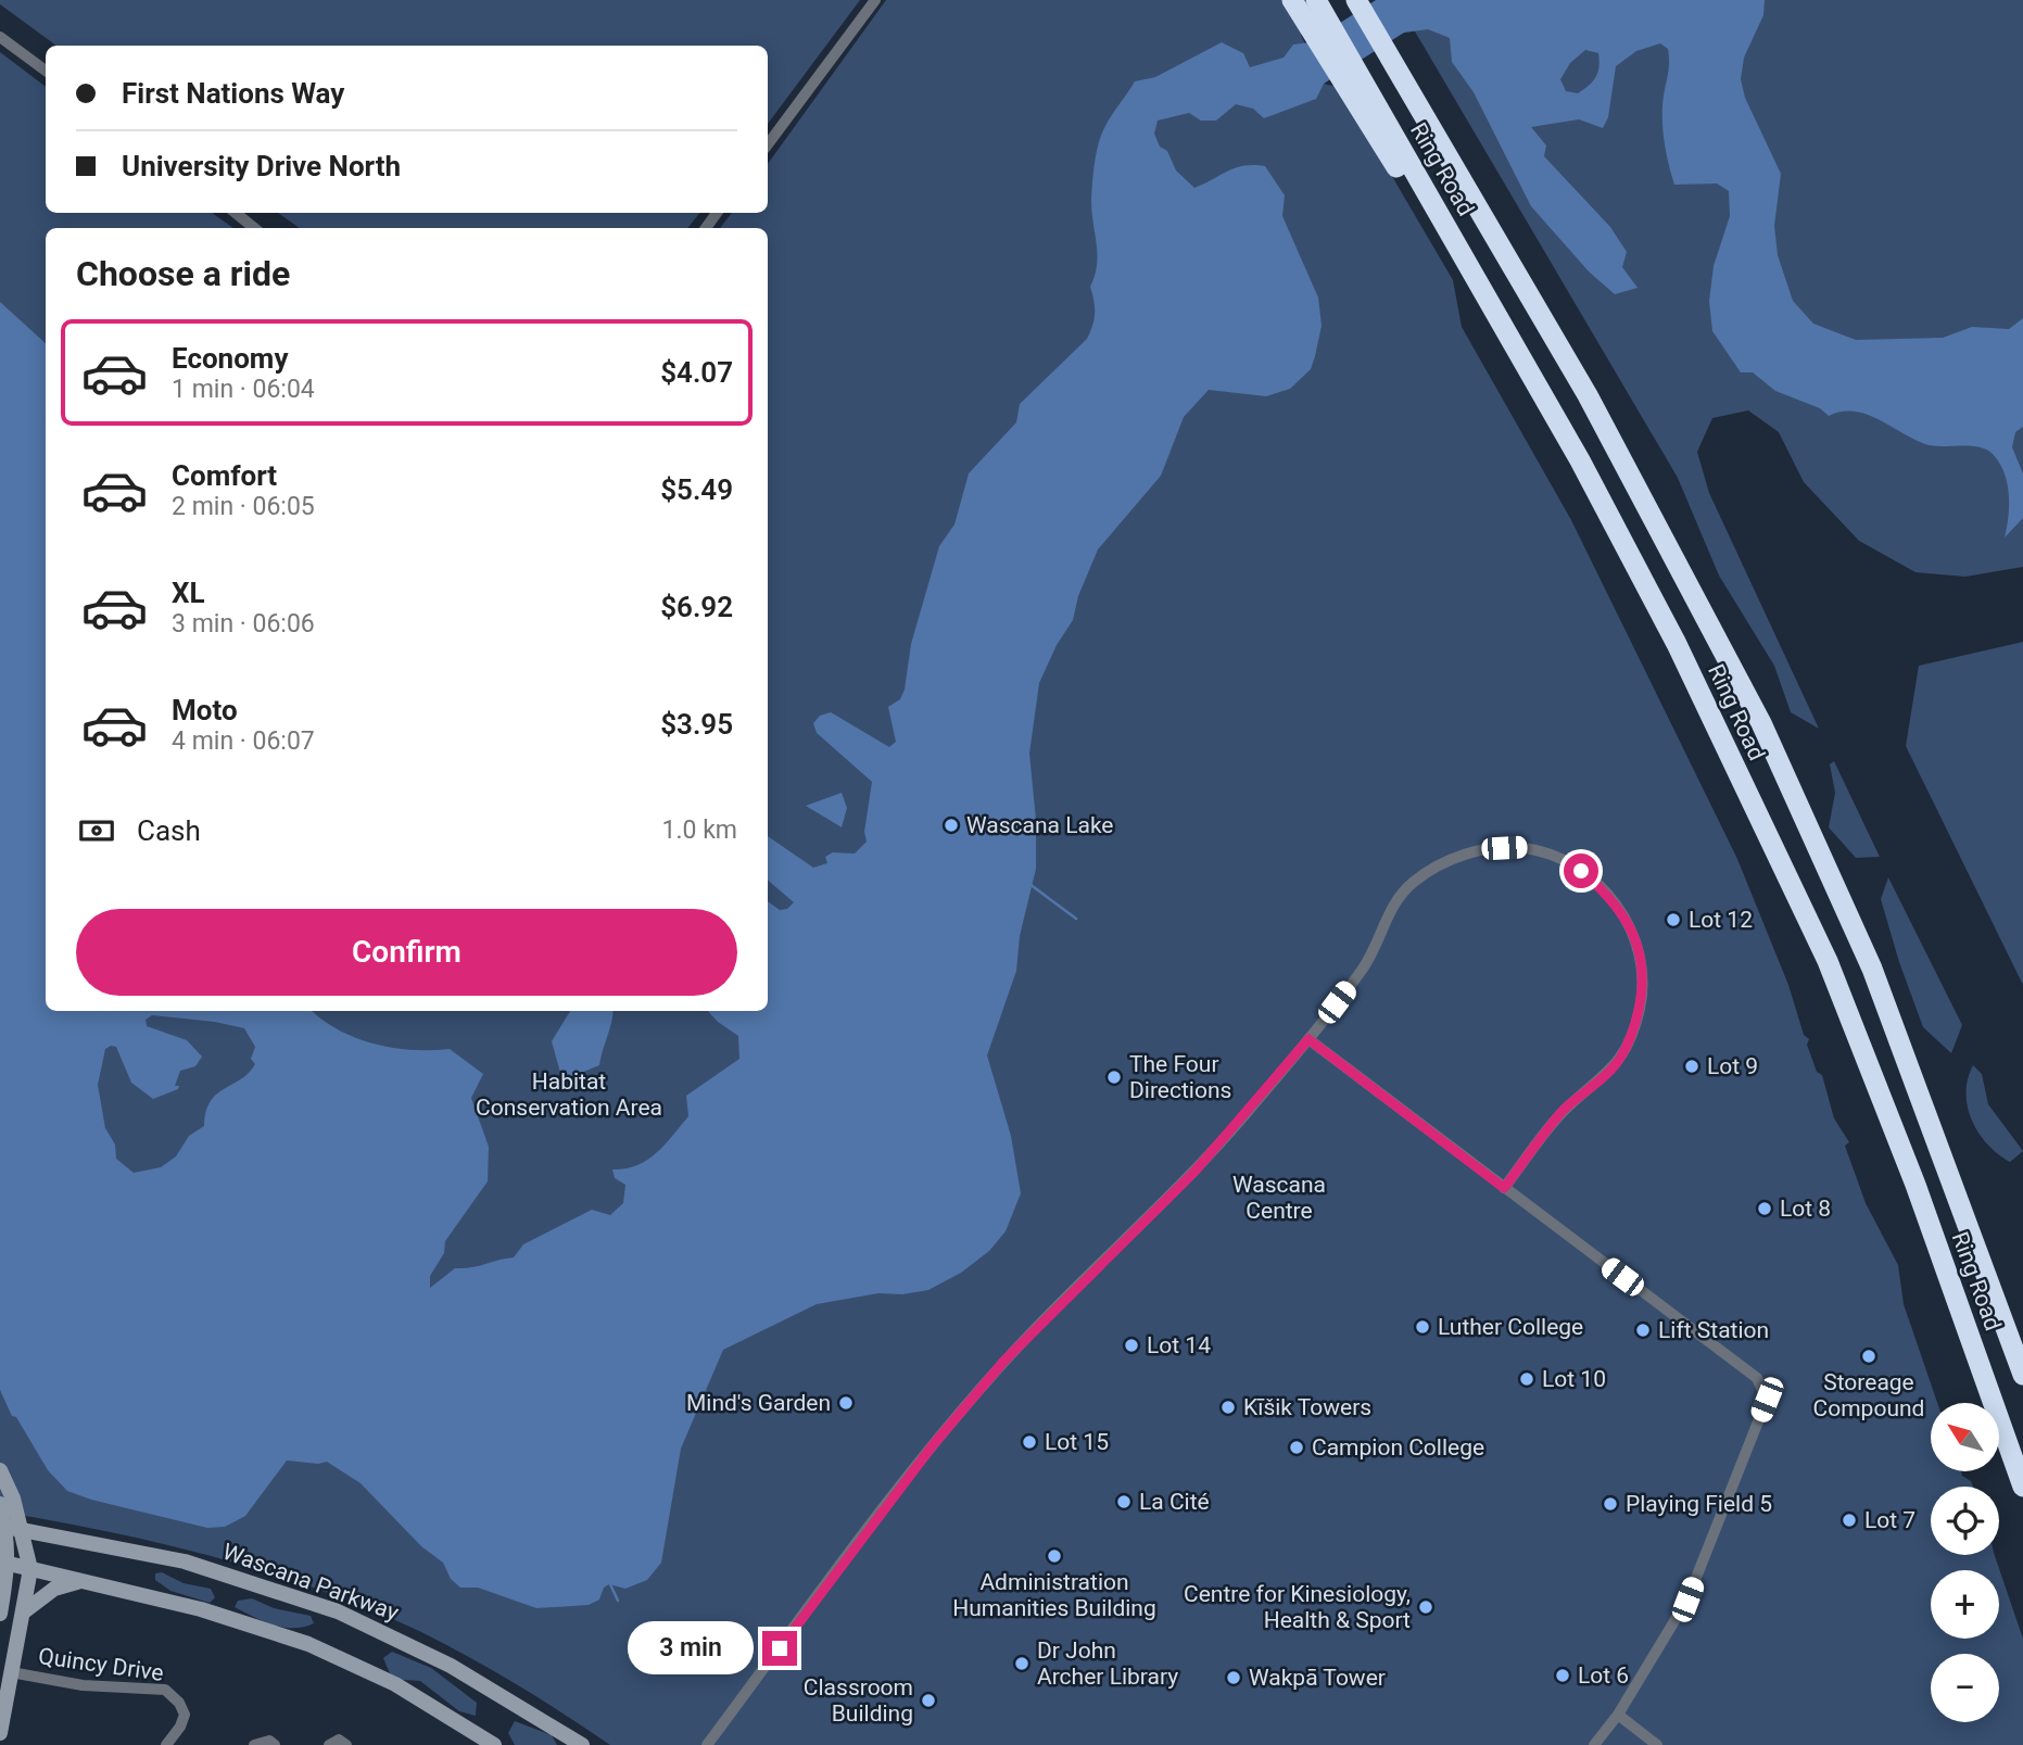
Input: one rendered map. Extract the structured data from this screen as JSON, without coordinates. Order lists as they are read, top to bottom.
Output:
{
  "streets": {
    "highway": ["Ring Road"],
    "main road": ["Wascana Parkway"],
    "street": ["Quincy Drive"]
  },
  "parks": ["Habitat Conservation Area", "Wascana Centre"],
  "places": [
    "Wascana Lake",
    "Lot 12",
    "Lot 9",
    "The Four Directions",
    "Lot 8",
    "Luther College",
    "Lift Station",
    "Lot 14",
    "Storeage Compound",
    "Lot 10",
    "Mind's Garden",
    "Kīšik Towers",
    "Lot 15",
    "Campion College",
    "La Cité",
    "Playing Field 5",
    "Lot 7",
    "Administration Humanities Building",
    "Centre for Kinesiology, Health & Sport",
    "Dr John Archer Library",
    "Lot 6",
    "Wakpā Tower",
    "Classroom Building"
  ],
  "north": "top left",
  "page": {
    "banner": ["First Nations Way", "University Drive North"],
    "heading": "Choose a ride",
    "list": [
      {
        "name": "Economy",
        "note": "1 min · 06:04",
        "value": "$4.07"
      },
      {
        "name": "Comfort",
        "note": "2 min · 06:05",
        "value": "$5.49"
      },
      {
        "name": "XL",
        "note": "3 min · 06:06",
        "value": "$6.92"
      },
      {
        "name": "Moto",
        "note": "4 min · 06:07",
        "value": "$3.95"
      }
    ],
    "pay": ["Cash", "1.0 km"],
    "buttons": "Confirm",
    "map_buttons": ["+", "−"],
    "bubble": "3 min"
  }
}
